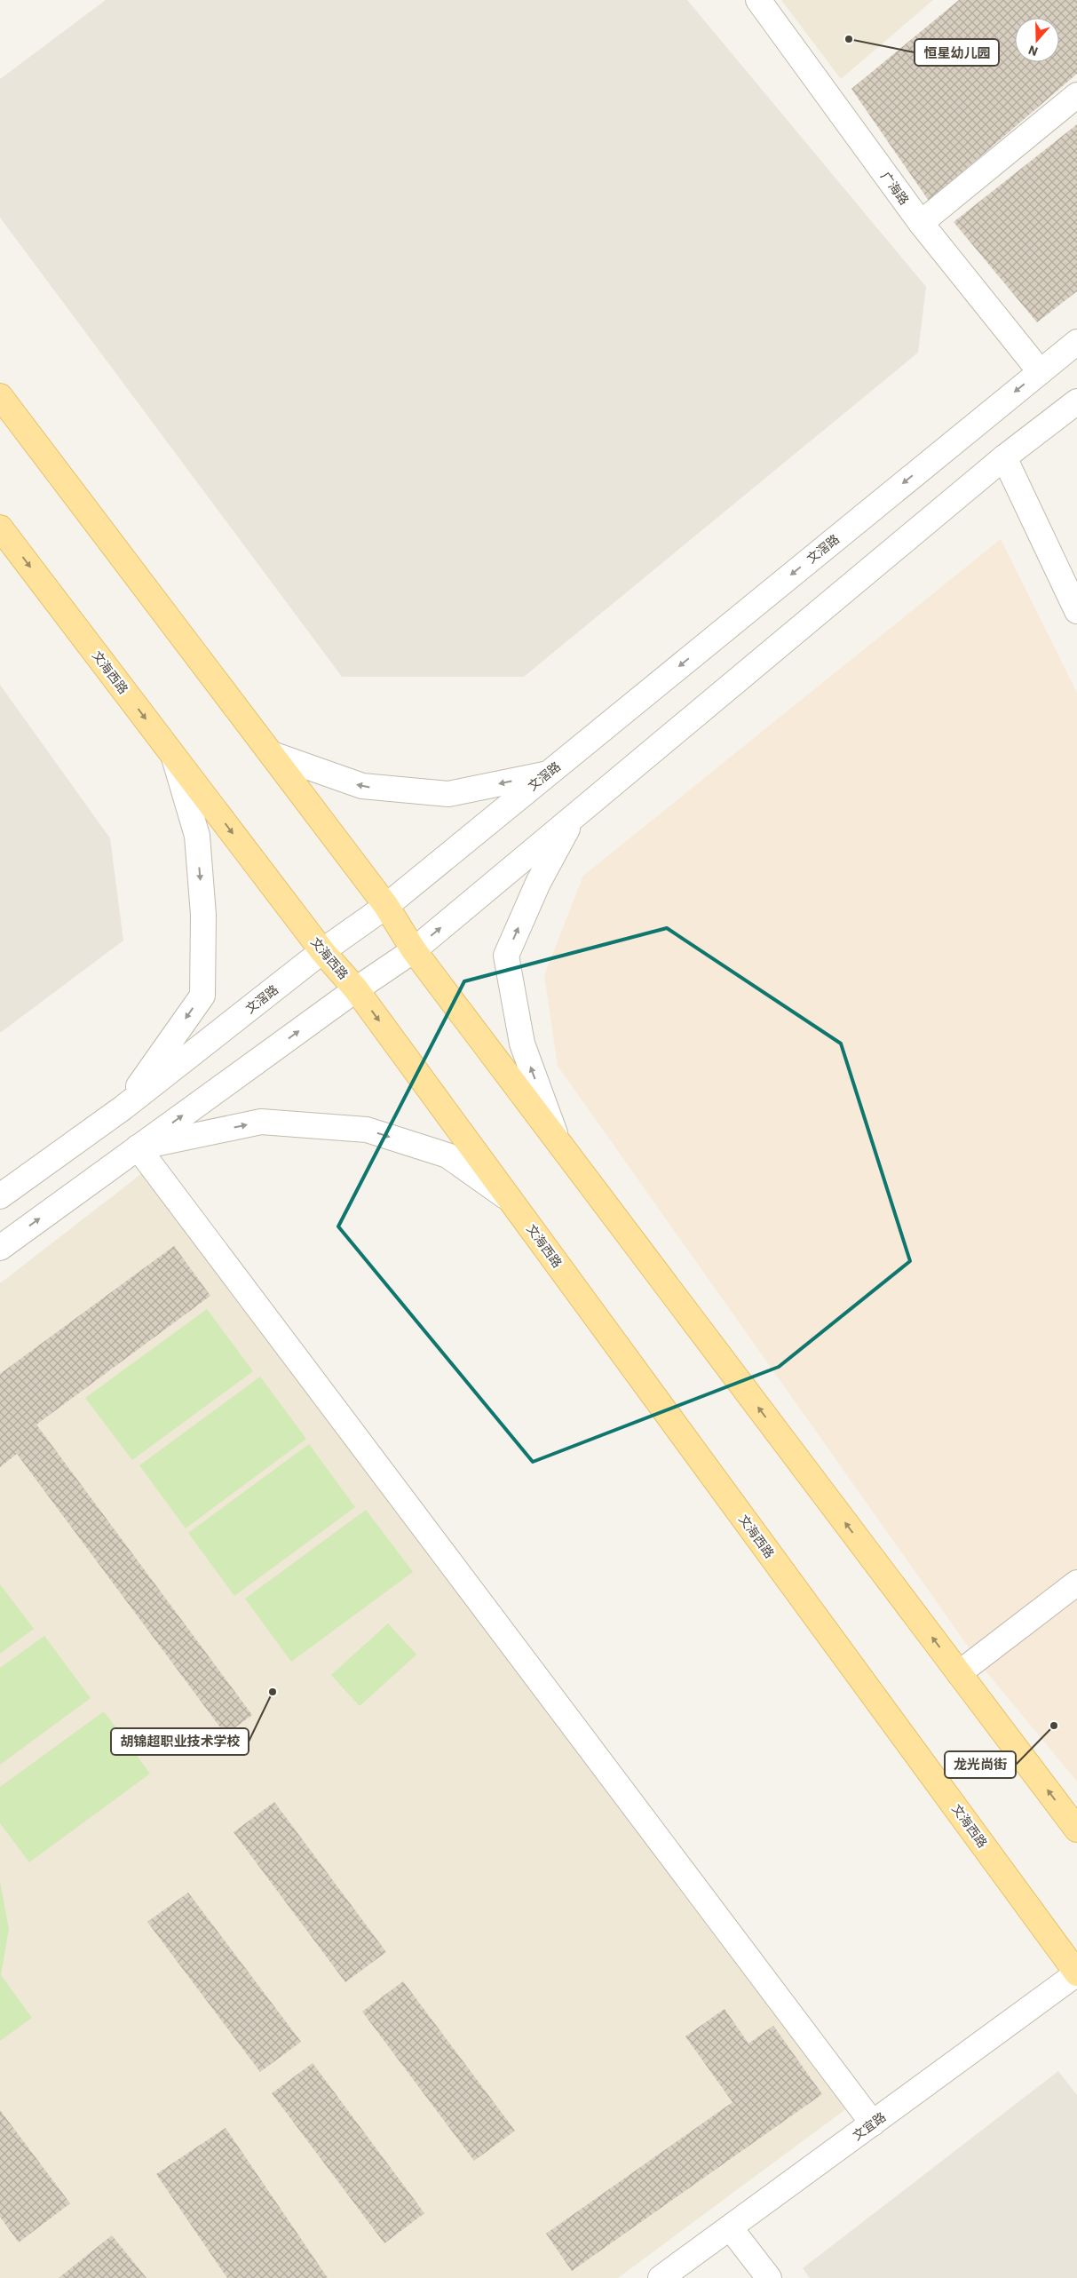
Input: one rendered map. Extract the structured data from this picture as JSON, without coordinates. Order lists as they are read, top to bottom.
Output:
{
  "streets": {
    "main road": ["文海西路"],
    "street": ["广海路", "文滘路", "文宜路"]
  },
  "crossings": [
    ["广海路", "文滘路"],
    ["文滘路", "文海西路"],
    ["文海西路", "文宜路"]
  ],
  "places": ["恒星幼儿园", "胡锦超职业技术学校", "龙光尚街"],
  "north": "bottom"
}
